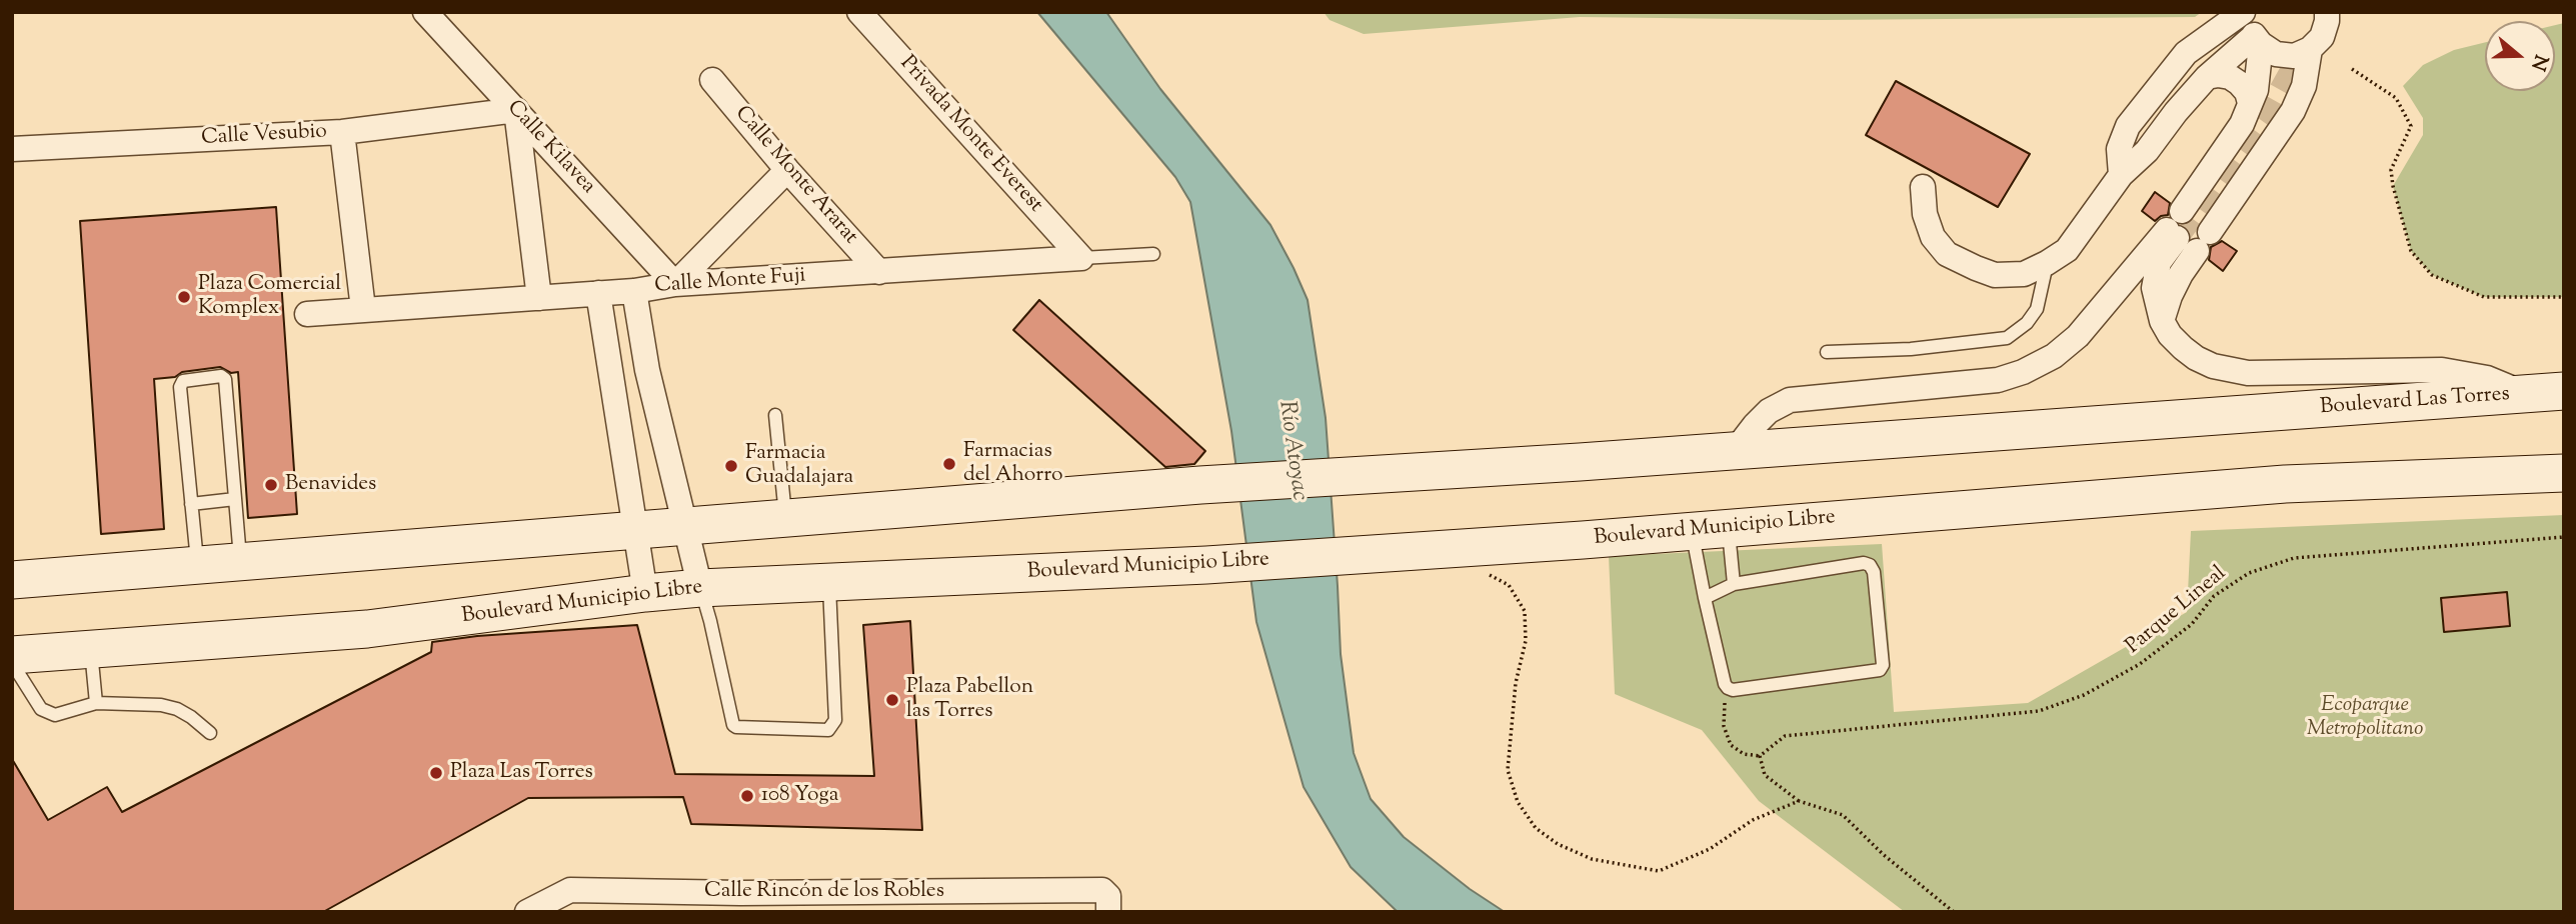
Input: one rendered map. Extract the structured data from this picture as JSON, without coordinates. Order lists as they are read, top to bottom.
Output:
{
  "streets": {
    "main road": ["Boulevard Las Torres", "Boulevard Municipio Libre"],
    "street": [
      "Privada Monte Everest",
      "Calle Vesubio",
      "Calle Kilavea",
      "Calle Monte Ararat",
      "Calle Monte Fuji",
      "Calle Rincón de los Robles"
    ],
    "path": ["Parque Lineal"]
  },
  "crossings": [
    ["Privada Monte Everest", "Calle Monte Fuji"],
    ["Calle Vesubio", "Calle Kilavea"],
    ["Calle Kilavea", "Calle Monte Fuji"],
    ["Calle Monte Ararat", "Calle Monte Fuji"]
  ],
  "water": ["Río Atoyac"],
  "parks": ["Ecoparque Metropolitano"],
  "places": [
    "Plaza Comercial Komplex",
    "Farmacias del Ahorro",
    "Farmacia Guadalajara",
    "Benavides",
    "Plaza Pabellon las Torres",
    "Plaza Las Torres",
    "108 Yoga"
  ],
  "north": "right"
}
